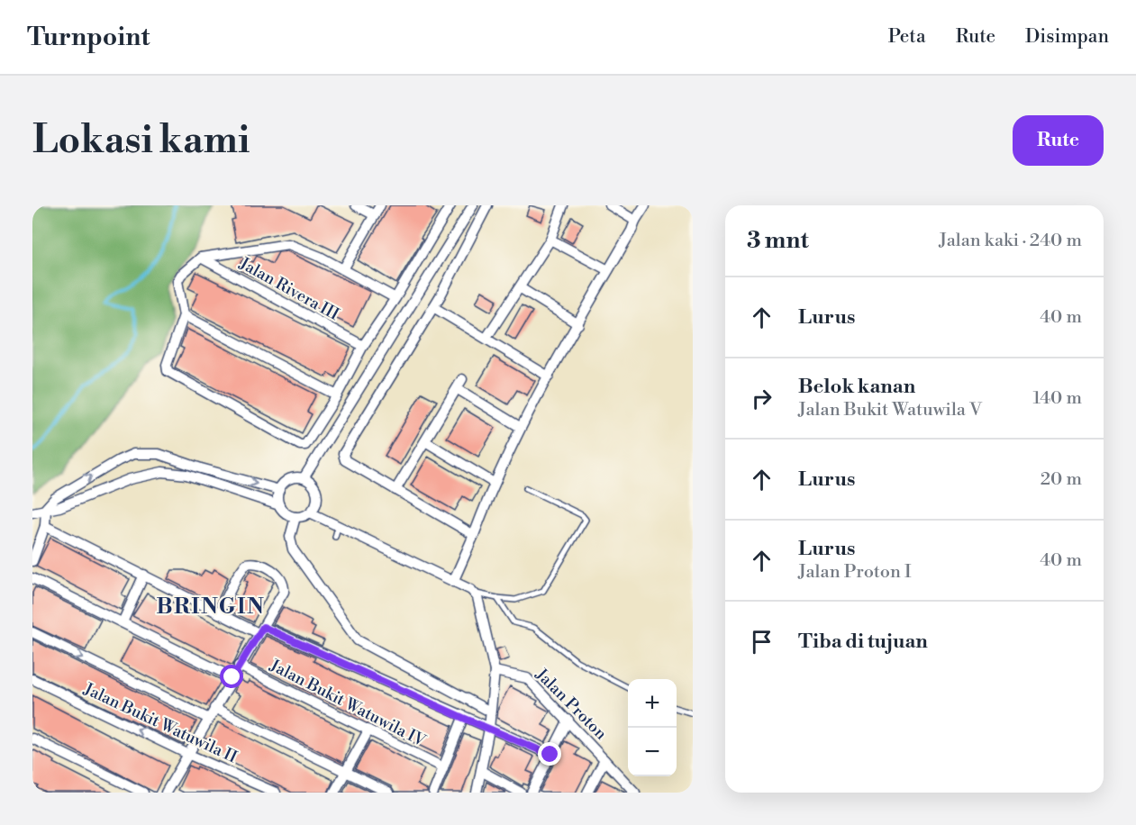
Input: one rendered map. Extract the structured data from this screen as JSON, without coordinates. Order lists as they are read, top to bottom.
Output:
{
  "streets": {
    "street": [
      "Jalan Rivera III",
      "Jalan Bukit Watuwila IV",
      "Jalan Proton",
      "Jalan Bukit Watuwila II"
    ]
  },
  "districts": ["BRINGIN"],
  "page": {
    "header": "Turnpoint",
    "nav": ["Peta", "Rute", "Disimpan"],
    "buttons": "Rute",
    "title": "Lokasi kami",
    "heading": ["3 mnt", "Jalan kaki · 240 m"],
    "list": [
      ["Lurus", "40 m"],
      ["Belok kanan", "Jalan Bukit Watuwila V", "140 m"],
      ["Lurus", "20 m"],
      ["Lurus", "Jalan Proton I", "40 m"],
      "Tiba di tujuan"
    ],
    "map_buttons": ["+", "−"]
  }
}
